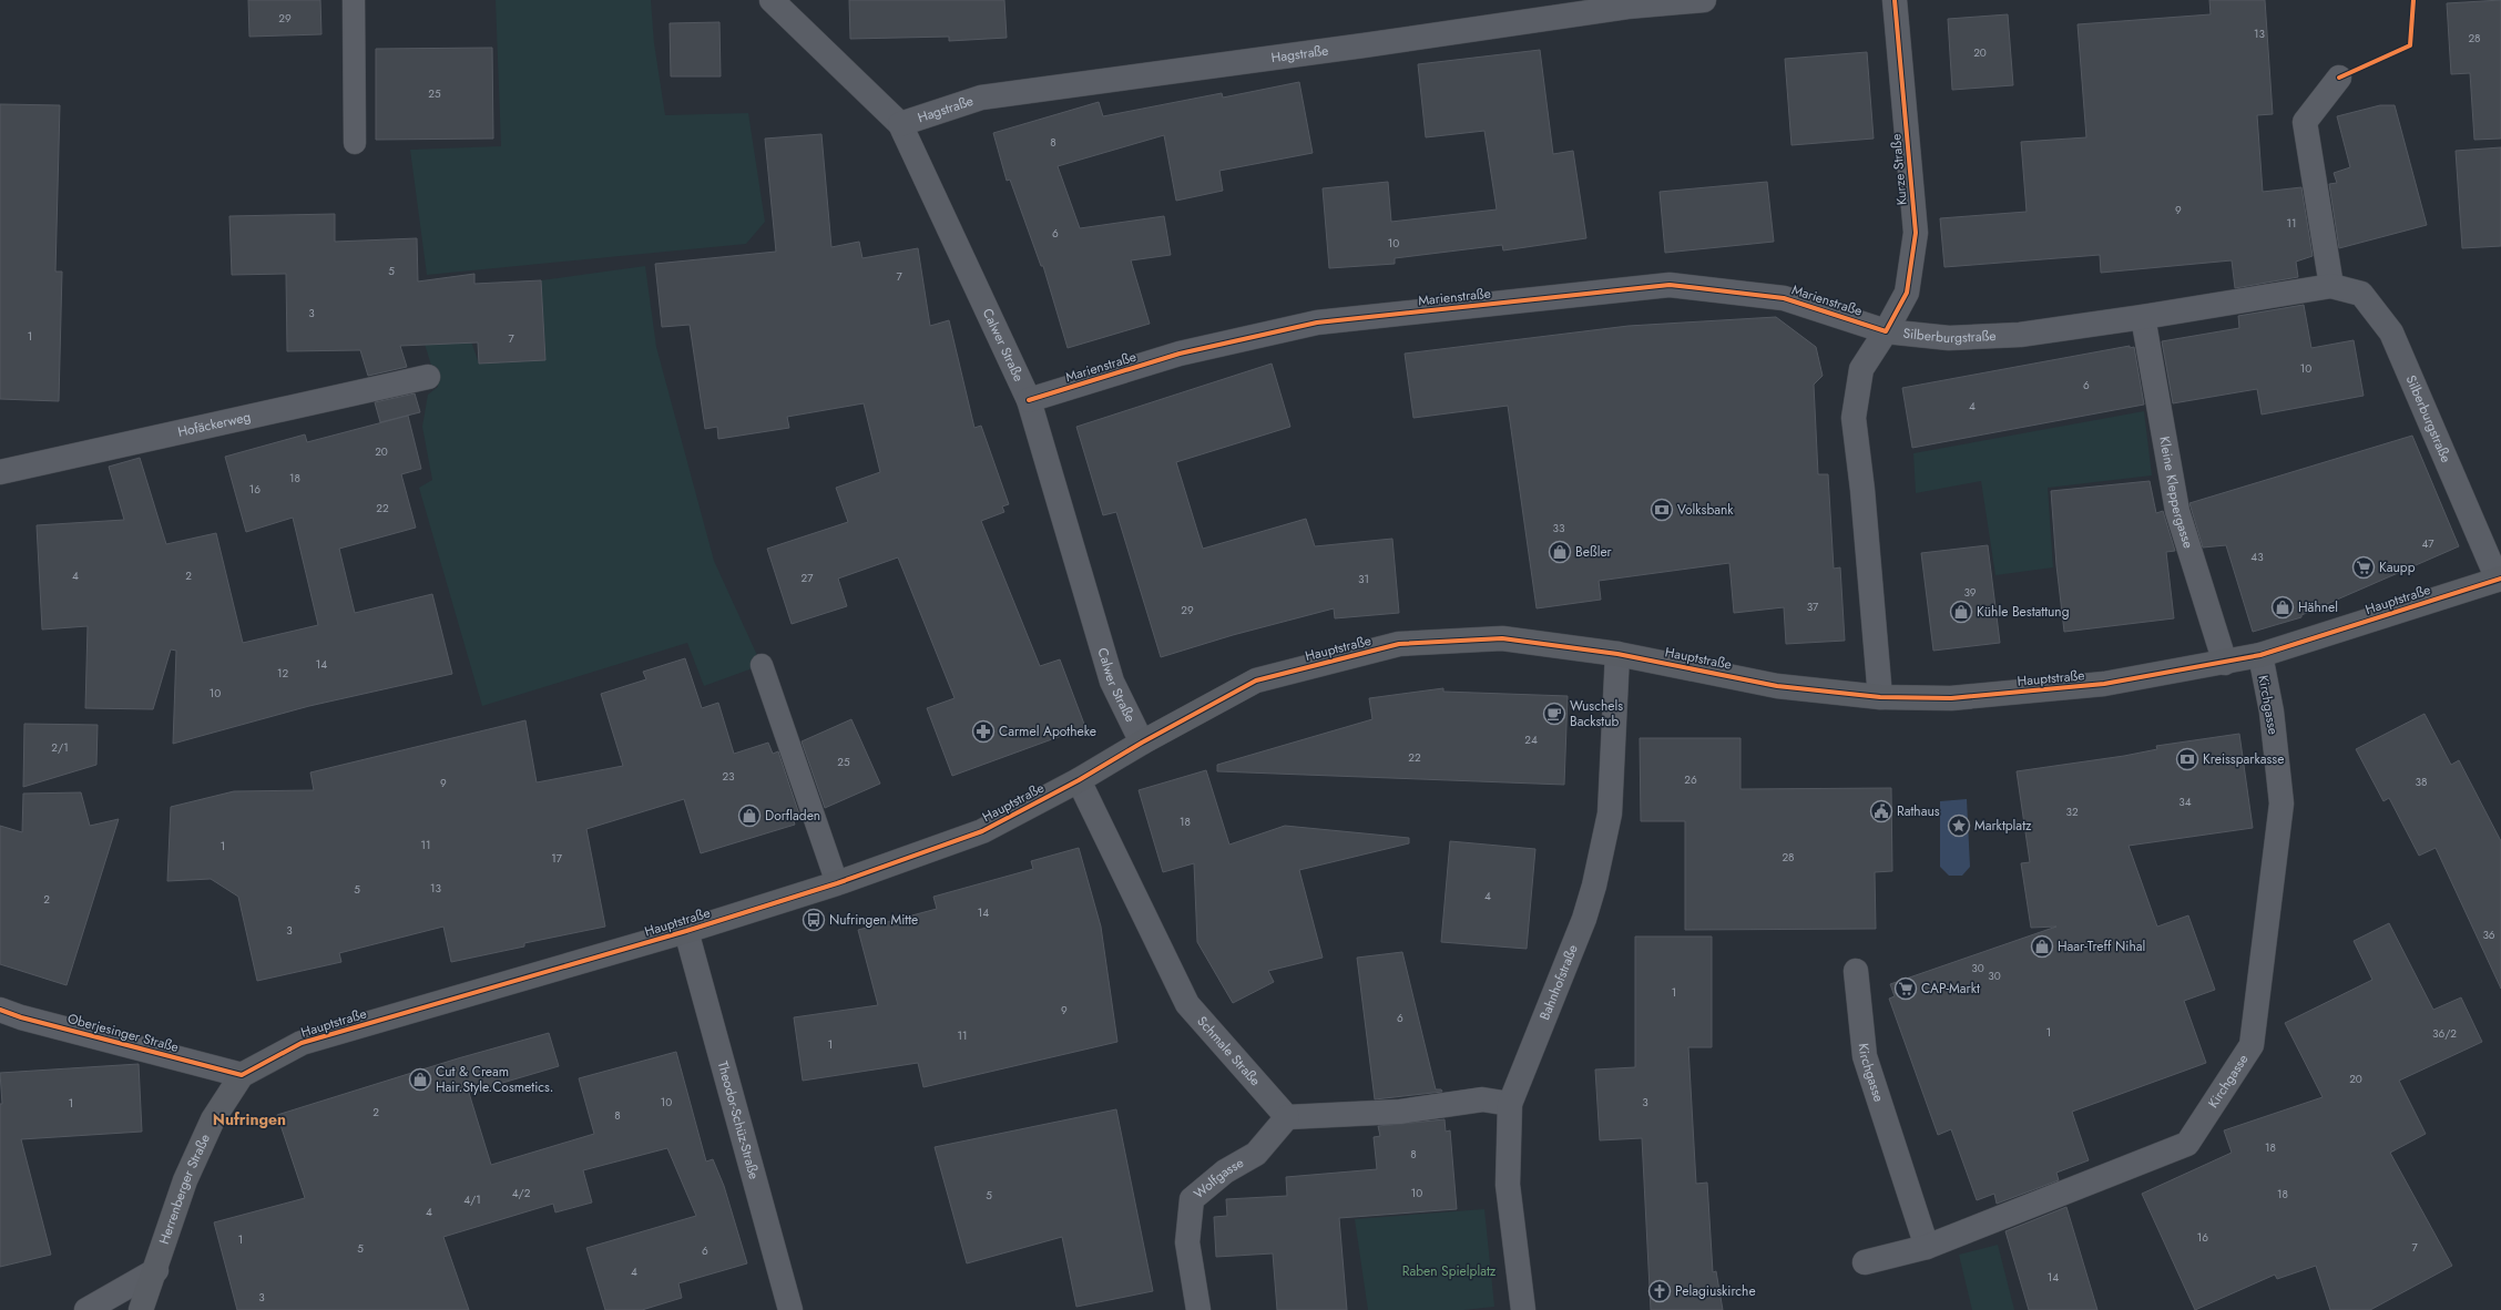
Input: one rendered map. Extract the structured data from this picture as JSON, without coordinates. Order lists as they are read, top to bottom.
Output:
{
  "streets": {
    "street": [
      "Hagstraße",
      "Kurze Straße",
      "Marienstraße",
      "Silberburgstraße",
      "Calwer Straße",
      "Hofäckerweg",
      "Kleine Kleppergasse",
      "Hauptstraße",
      "Kirchgasse",
      "Bahnhofstraße",
      "Oberjesinger Straße",
      "Schmale Straße",
      "Theodor-Schüz-Straße",
      "Wolfgasse",
      "Herrenberger Straße"
    ]
  },
  "crossings": [
    ["Hagstraße", "Calwer Straße"],
    ["Kurze Straße", "Marienstraße"],
    ["Kurze Straße", "Silberburgstraße"],
    ["Marienstraße", "Silberburgstraße"],
    ["Marienstraße", "Calwer Straße"],
    ["Silberburgstraße", "Kleine Kleppergasse"],
    ["Silberburgstraße", "Hauptstraße"],
    ["Calwer Straße", "Hauptstraße"],
    ["Kleine Kleppergasse", "Hauptstraße"],
    ["Hauptstraße", "Kirchgasse"],
    ["Hauptstraße", "Bahnhofstraße"],
    ["Hauptstraße", "Oberjesinger Straße"],
    ["Hauptstraße", "Schmale Straße"],
    ["Hauptstraße", "Theodor-Schüz-Straße"],
    ["Hauptstraße", "Herrenberger Straße"],
    ["Oberjesinger Straße", "Herrenberger Straße"],
    ["Schmale Straße", "Wolfgasse"]
  ],
  "districts": ["Nufringen"],
  "parks": ["Raben Spielplatz"],
  "places": {
    "bank": ["Volksbank", "Kreissparkasse"],
    "shop": [
      "Beßler",
      "Hähnel",
      "Kühle Bestattung",
      "Dorfladen",
      "Haar-Treff Nihal",
      "Cut & Cream Hair.Style.Cosmetics."
    ],
    "supermarket": ["Kaupp", "CAP-Markt"],
    "cafe": ["Wuschels Backstub"],
    "pharmacy": ["Carmel Apotheke"],
    "public building": ["Rathaus"],
    "place": ["Marktplatz"],
    "bus stop": ["Nufringen Mitte"],
    "church": ["Pelagiuskirche"]
  },
  "house_numbers": [
    "29",
    "13",
    "28",
    "20",
    "25",
    "8",
    "9",
    "11",
    "6",
    "10",
    "5",
    "7",
    "3",
    "1",
    "7",
    "10",
    "6",
    "4",
    "20",
    "18",
    "16",
    "22",
    "33",
    "47",
    "43",
    "4",
    "2",
    "27",
    "31",
    "39",
    "37",
    "29",
    "14",
    "12",
    "10",
    "24",
    "2/1",
    "22",
    "25",
    "23",
    "26",
    "38",
    "9",
    "34",
    "32",
    "18",
    "11",
    "1",
    "28",
    "17",
    "13",
    "5",
    "4",
    "2",
    "14",
    "3",
    "36",
    "30",
    "30",
    "1",
    "9",
    "6",
    "1",
    "36/2",
    "11",
    "1",
    "20",
    "10",
    "3",
    "1",
    "2",
    "8",
    "18",
    "8",
    "4/2",
    "10",
    "18",
    "5",
    "4/1",
    "4",
    "16",
    "1",
    "7",
    "5",
    "6",
    "4",
    "14",
    "3"
  ]
}
